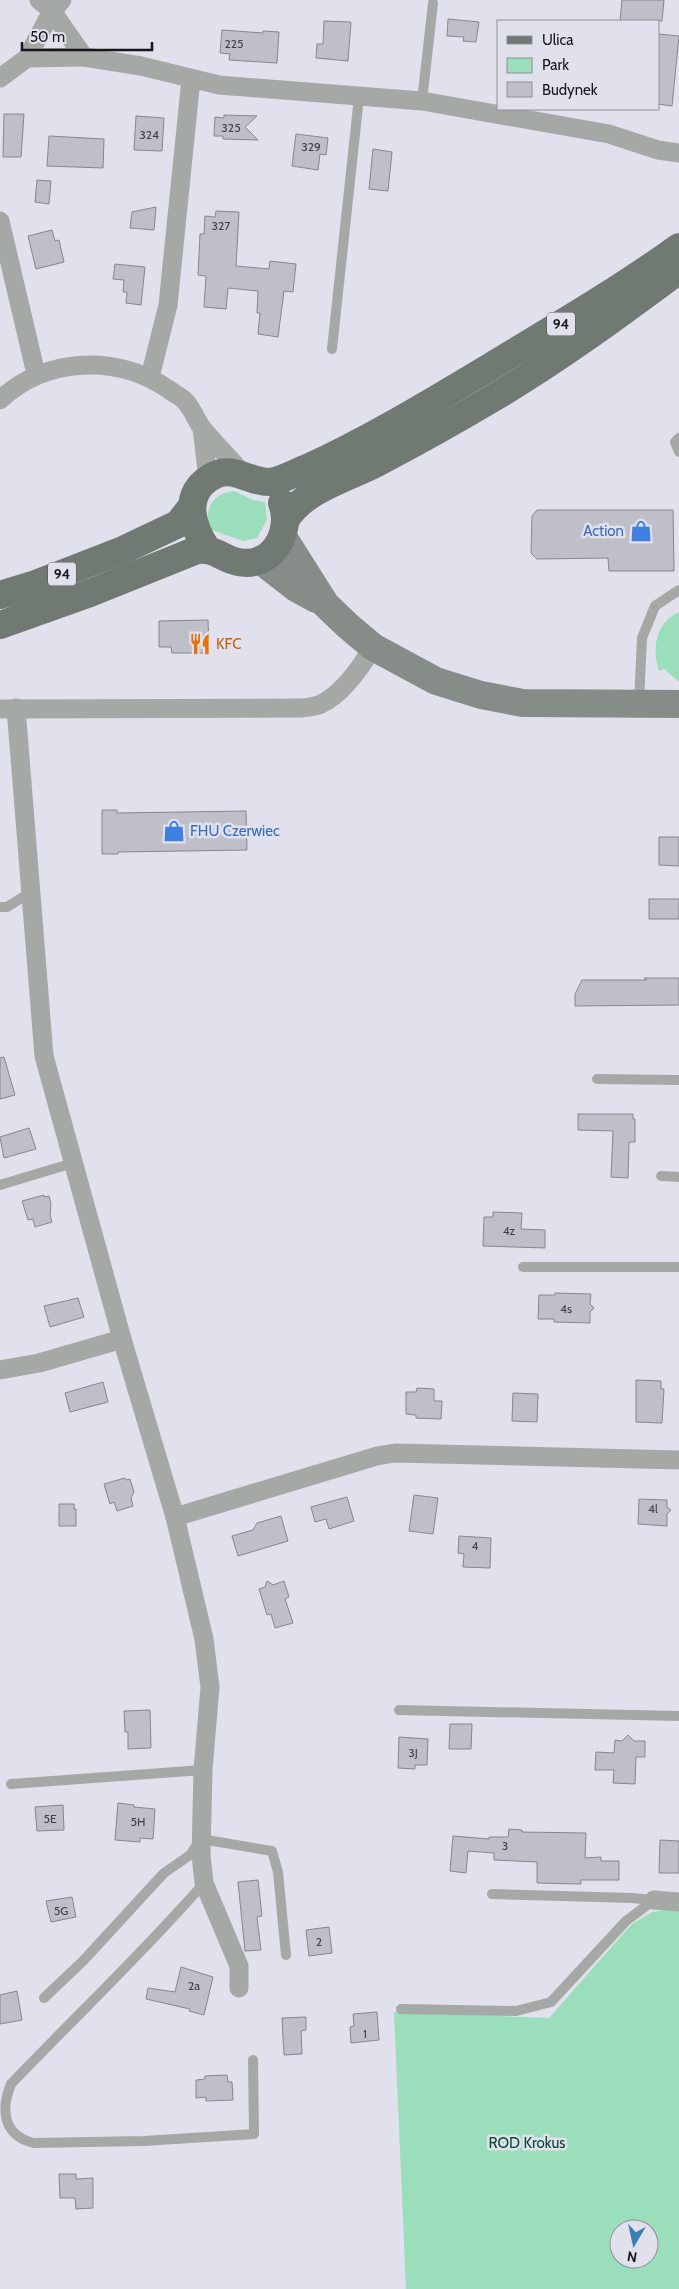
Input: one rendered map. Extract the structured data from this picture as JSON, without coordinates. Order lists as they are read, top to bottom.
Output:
{
  "streets": {
    "main road": ["94"]
  },
  "parks": ["ROD Krokus"],
  "places": {
    "shop": ["Action", "FHU Czerwiec"],
    "restaurant": ["KFC"]
  },
  "house_numbers": [
    "225",
    "325",
    "324",
    "329",
    "327",
    "4z",
    "4s",
    "4l",
    "4",
    "3J",
    "5E",
    "5H",
    "3",
    "5G",
    "2",
    "2a",
    "1"
  ],
  "legend": ["Ulica", "Park", "Budynek"],
  "scale_bar": "50 m",
  "north": "bottom"
}
